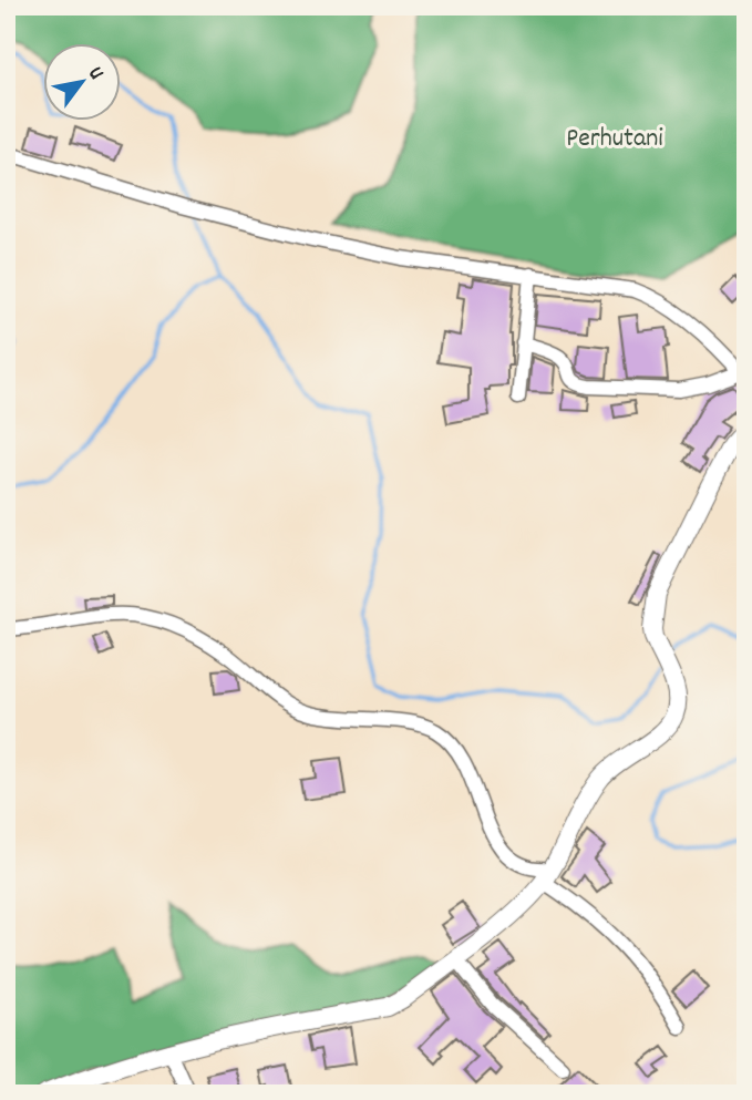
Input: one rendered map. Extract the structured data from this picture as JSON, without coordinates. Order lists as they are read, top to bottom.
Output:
{
  "parks": ["Perhutani"],
  "north": "top right"
}
